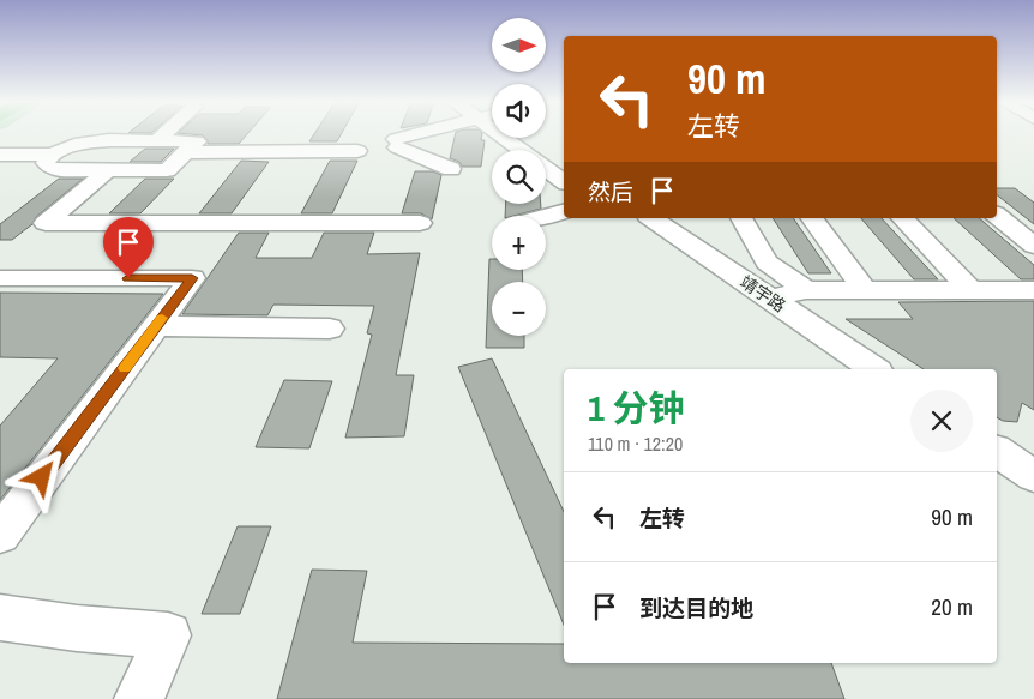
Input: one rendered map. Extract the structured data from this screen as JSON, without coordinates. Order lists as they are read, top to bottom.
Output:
{
  "streets": {
    "street": ["靖宇路"]
  },
  "north": "right",
  "page": {
    "map_buttons": ["+", "−"],
    "turn": ["90 m", "左转"],
    "then": "然后",
    "heading": ["1 分钟", "110 m · 12:20"],
    "list": [
      {
        "name": "左转",
        "value": "90 m"
      },
      {
        "name": "到达目的地",
        "value": "20 m"
      }
    ]
  }
}
